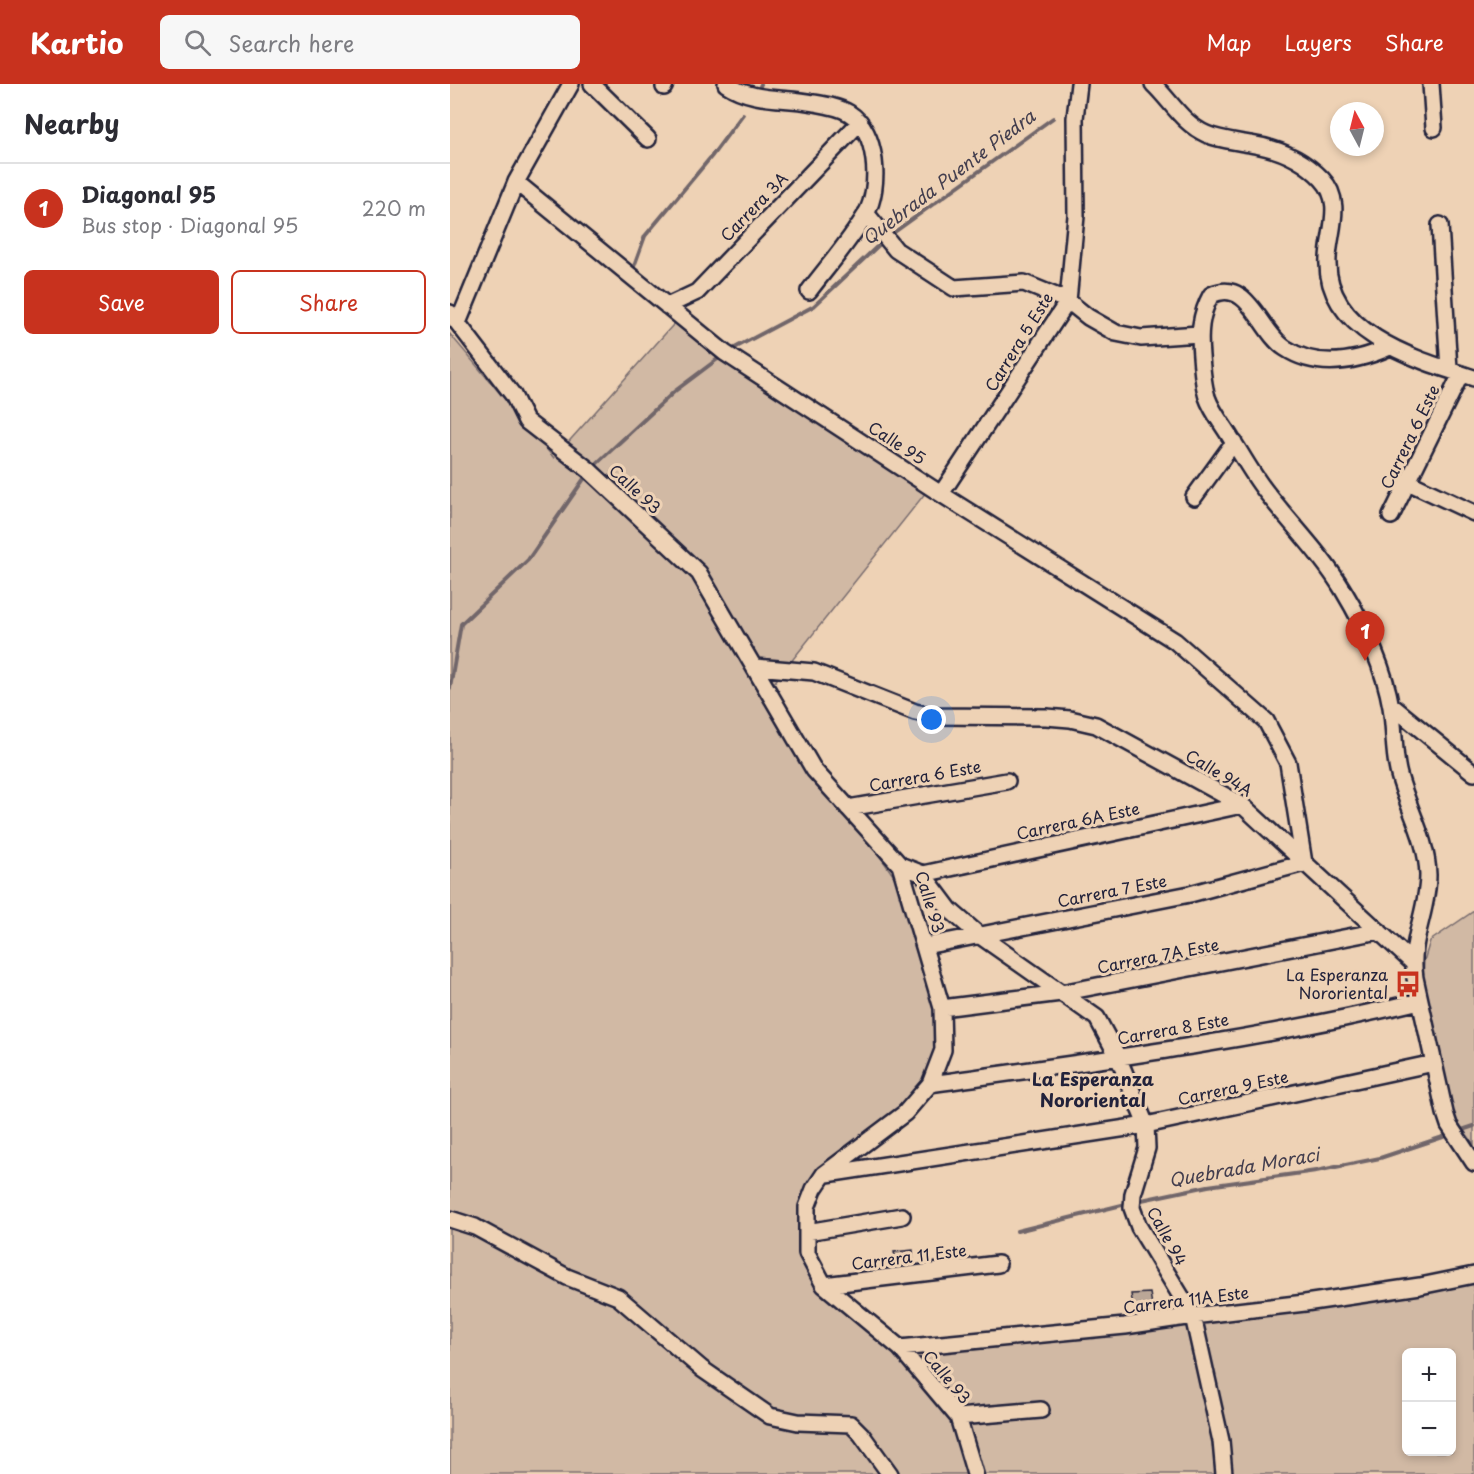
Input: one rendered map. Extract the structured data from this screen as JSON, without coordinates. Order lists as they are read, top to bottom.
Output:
{
  "streets": {
    "street": [
      "Carrera 3A",
      "Carrera 5 Este",
      "Carrera 6 Este",
      "Calle 95",
      "Calle 93",
      "Calle 94A",
      "Carrera 6A Este",
      "Carrera 7 Este",
      "Carrera 7A Este",
      "Carrera 8 Este",
      "Carrera 9 Este",
      "Calle 94",
      "Carrera 11 Este",
      "Carrera 11A Este"
    ]
  },
  "crossings": [
    ["Carrera 3A", "Calle 95"],
    ["Carrera 5 Este", "Calle 95"],
    ["Carrera 6 Este", "Calle 93"],
    ["Calle 95", "Calle 94A"],
    ["Calle 95", "Carrera 7 Este"],
    ["Calle 93", "Calle 94A"],
    ["Calle 93", "Carrera 7 Este"],
    ["Calle 93", "Carrera 7A Este"],
    ["Calle 93", "Carrera 8 Este"],
    ["Calle 93", "Carrera 9 Este"],
    ["Calle 93", "Carrera 11 Este"],
    ["Calle 93", "Carrera 11A Este"],
    ["Calle 94A", "Carrera 6A Este"],
    ["Calle 94A", "Carrera 7 Este"],
    ["Calle 94A", "Carrera 7A Este"],
    ["Carrera 6A Este", "Calle 94"],
    ["Carrera 7 Este", "Calle 94"],
    ["Carrera 7A Este", "Calle 94"],
    ["Carrera 8 Este", "Calle 94"],
    ["Carrera 9 Este", "Calle 94"],
    ["Calle 94", "Carrera 11A Este"]
  ],
  "districts": ["La Esperanza Nororiental"],
  "water": ["Quebrada Puente Piedra", "Quebrada Moraci"],
  "places": {
    "bus stop": ["La Esperanza Nororiental"]
  },
  "north": "top",
  "page": {
    "header": "Kartio",
    "search": "Search here",
    "nav": ["Map", "Layers", "Share"],
    "heading": "Nearby",
    "list": [
      {
        "mark": "1",
        "name": "Diagonal 95",
        "note": "Bus stop · Diagonal 95",
        "value": "220 m"
      }
    ],
    "buttons": ["Save", "Share"],
    "pins": "1",
    "map_buttons": ["+", "−"]
  }
}
